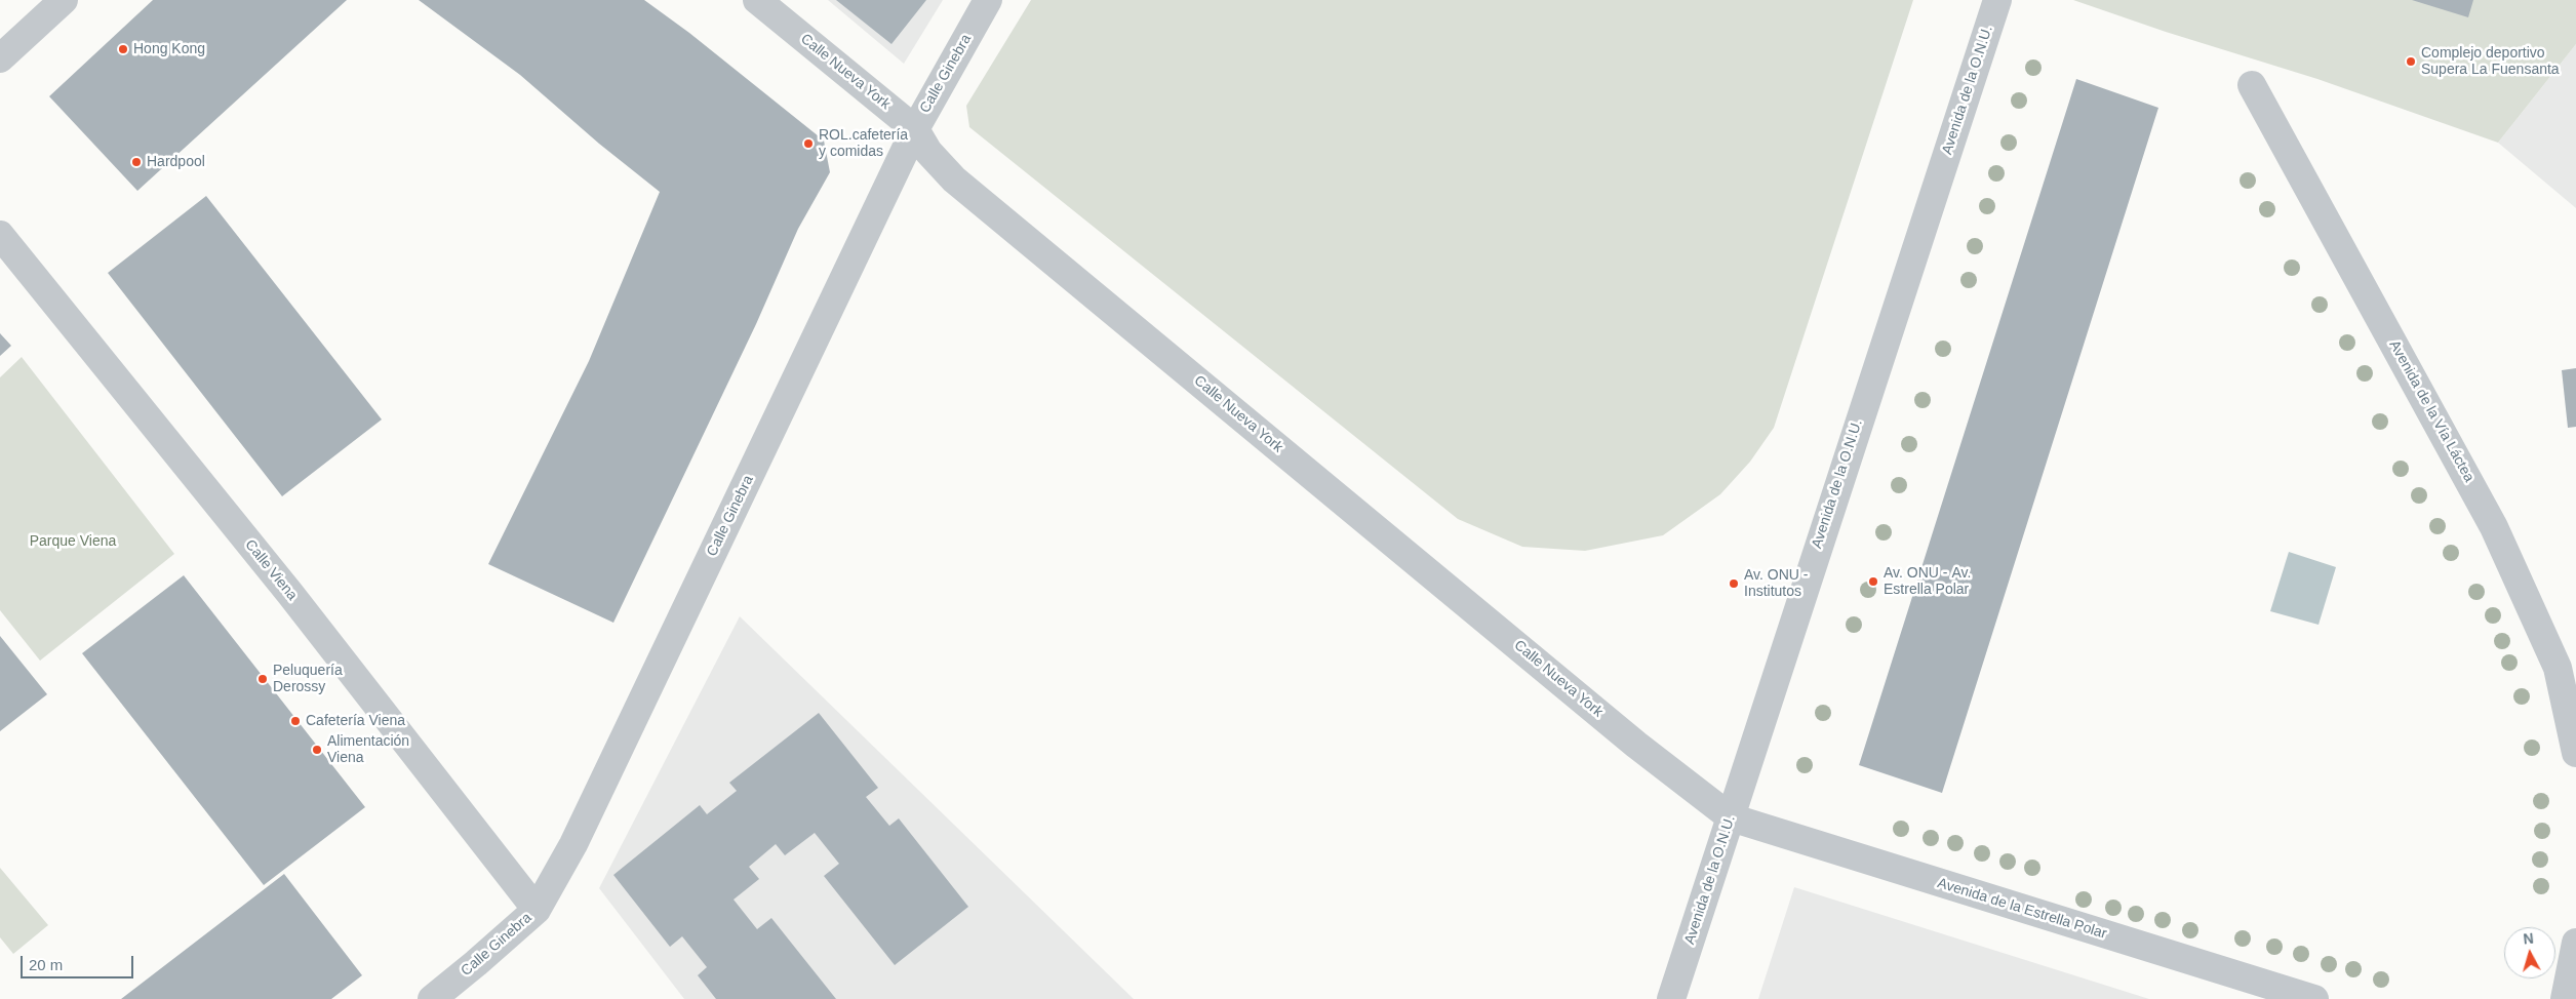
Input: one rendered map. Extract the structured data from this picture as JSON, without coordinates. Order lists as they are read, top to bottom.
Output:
{
  "streets": {
    "street": [
      "Calle Nueva York",
      "Calle Ginebra",
      "Avenida de la O.N.U.",
      "Avenida de la Vía Láctea",
      "Calle Viena",
      "Avenida de la Estrella Polar"
    ]
  },
  "crossings": [
    ["Calle Nueva York", "Calle Ginebra"],
    ["Calle Nueva York", "Avenida de la O.N.U."],
    ["Calle Nueva York", "Avenida de la Estrella Polar"],
    ["Calle Ginebra", "Calle Viena"],
    ["Avenida de la O.N.U.", "Avenida de la Estrella Polar"]
  ],
  "parks": ["Parque Viena"],
  "places": [
    "Hong Kong",
    "Complejo deportivo Supera La Fuensanta",
    "ROL.cafetería y comidas",
    "Hardpool",
    "Av. ONU - Av. Estrella Polar",
    "Av. ONU - Institutos",
    "Peluquería Derossy",
    "Cafetería Viena",
    "Alimentación Viena"
  ],
  "scale_bar": "20 m",
  "north": "top"
}
